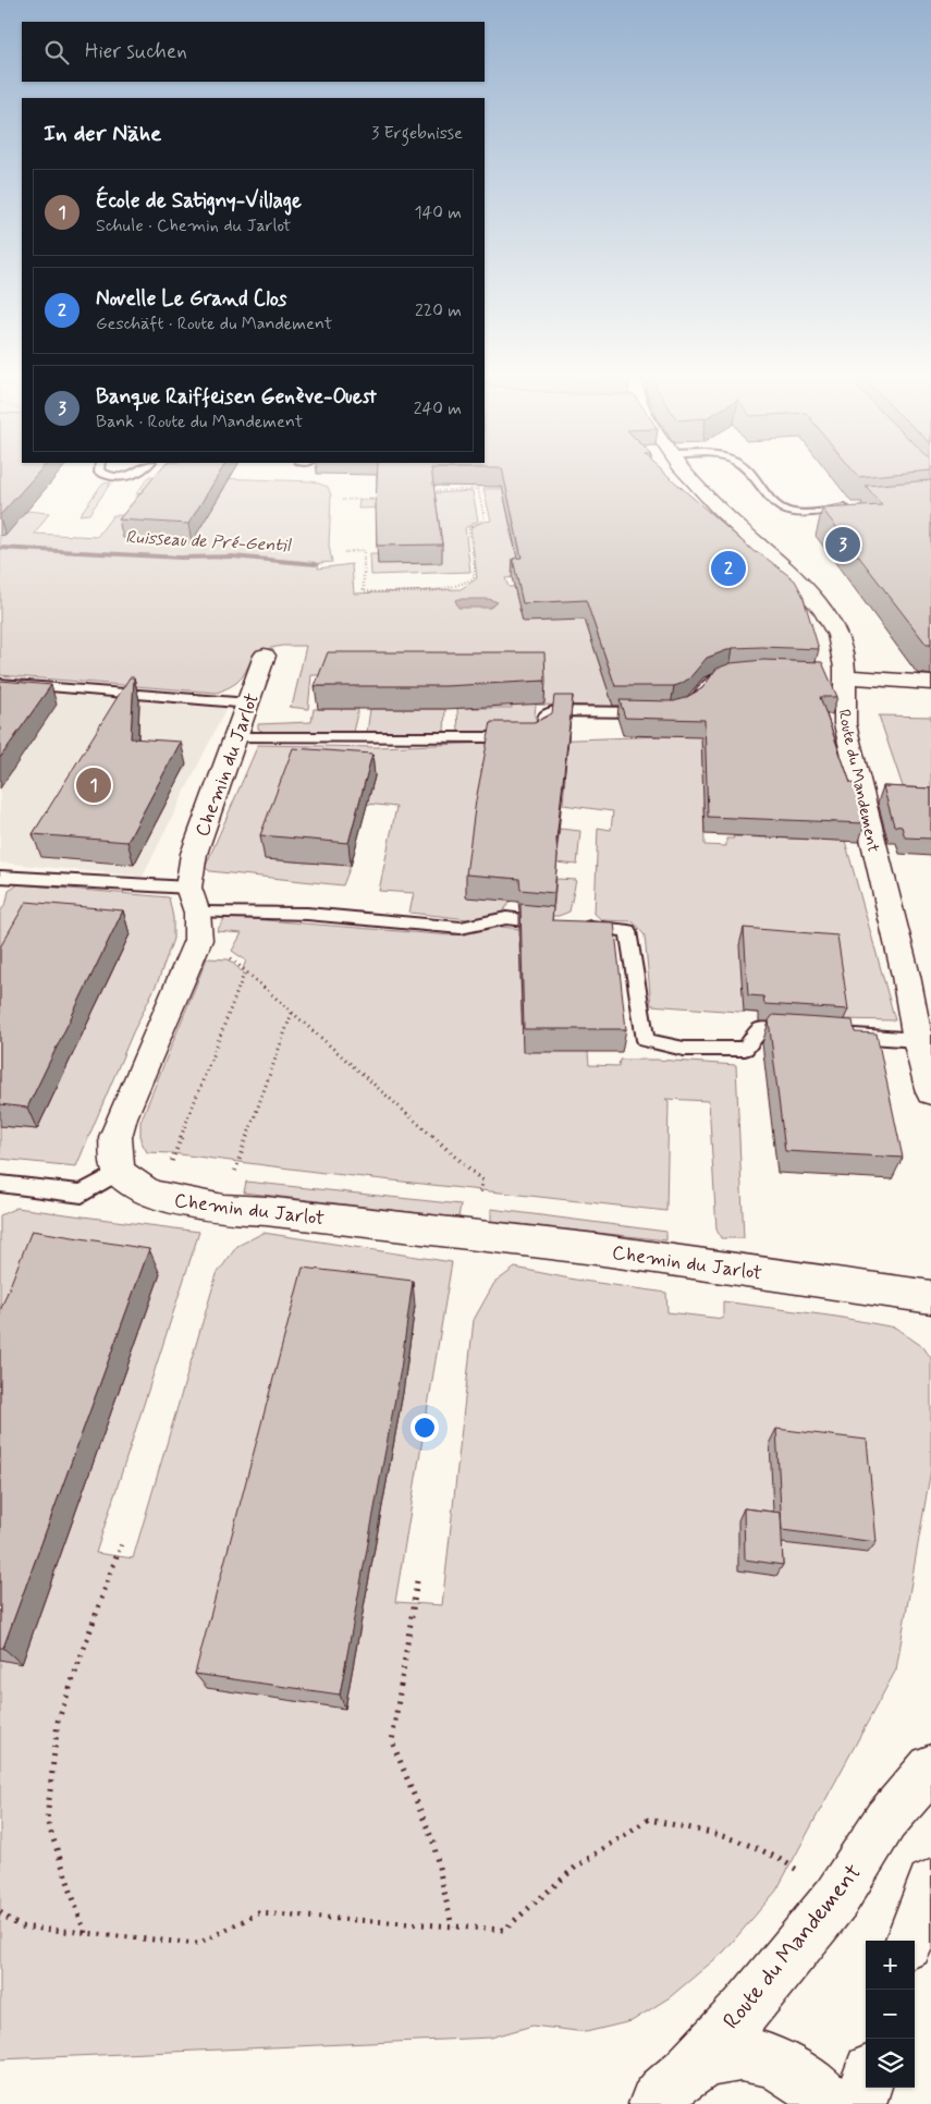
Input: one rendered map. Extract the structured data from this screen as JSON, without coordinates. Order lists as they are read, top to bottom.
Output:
{
  "streets": {
    "street": ["Chemin du Jarlot", "Route du Mandement"]
  },
  "water": ["Ruisseau de Pré-Gentil"],
  "page": {
    "search": "Hier suchen",
    "heading": ["In der Nähe", "3 Ergebnisse"],
    "list": [
      {
        "mark": "1",
        "name": "École de Satigny-Village",
        "note": "Schule · Chemin du Jarlot",
        "value": "140 m"
      },
      {
        "mark": "2",
        "name": "Novelle Le Grand Clos",
        "note": "Geschäft · Route du Mandement",
        "value": "220 m"
      },
      {
        "mark": "3",
        "name": "Banque Raiffeisen Genève-Ouest",
        "note": "Bank · Route du Mandement",
        "value": "240 m"
      }
    ],
    "pins": ["3", "2", "1"],
    "map_buttons": ["+", "−"]
  }
}
